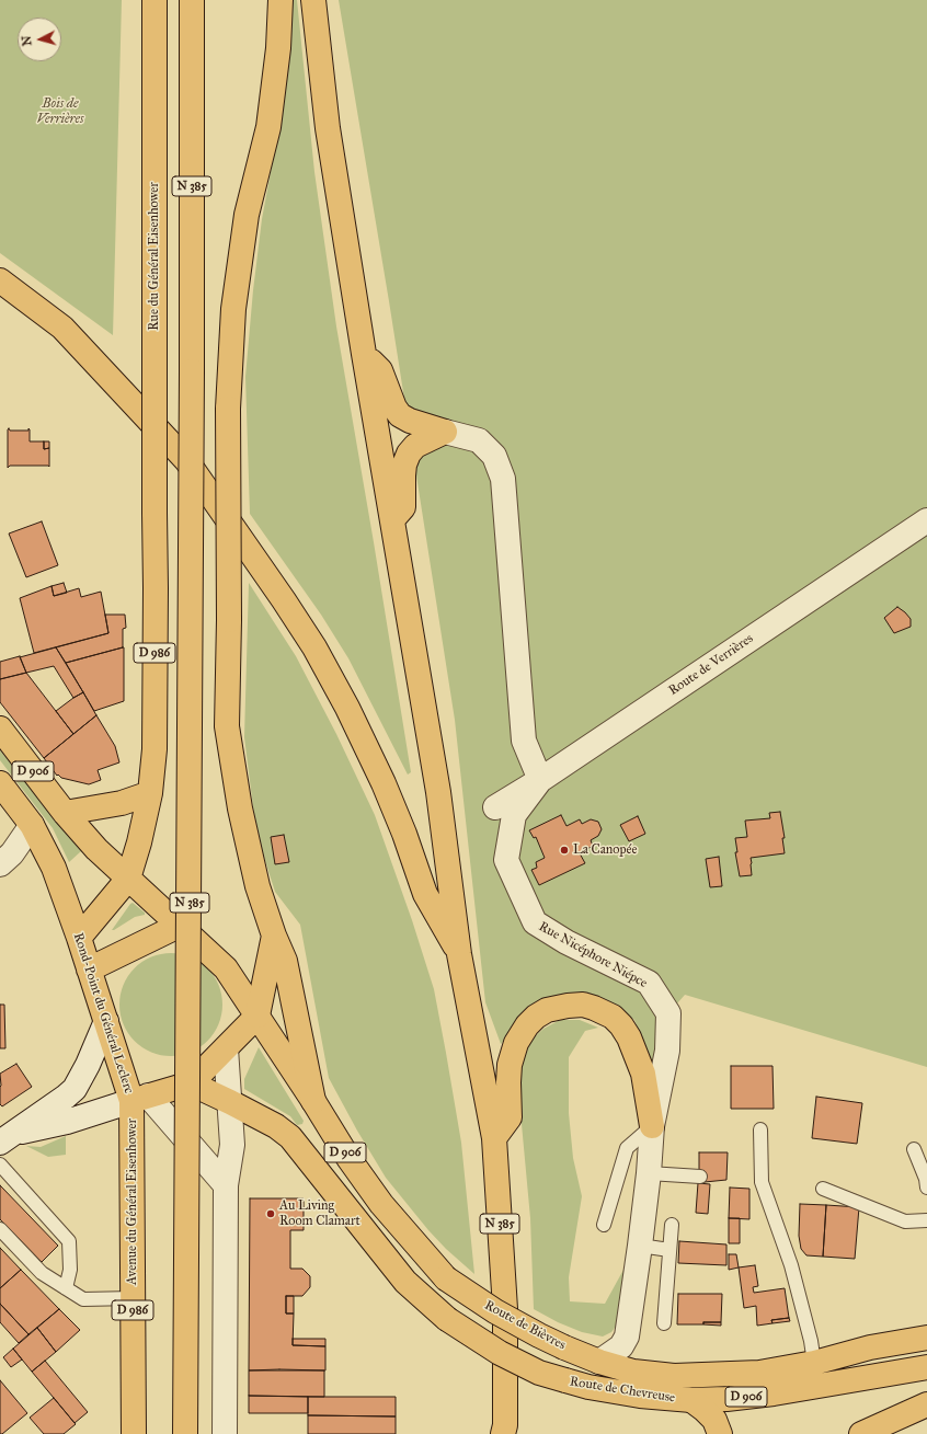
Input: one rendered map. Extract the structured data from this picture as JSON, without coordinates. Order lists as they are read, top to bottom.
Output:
{
  "streets": {
    "main road": [
      "N 385",
      "Rue du Général Eisenhower",
      "D 986",
      "D 906",
      "Rond-Point du Général Leclerc",
      "Avenue du Général Eisenhower",
      "Route de Bièvres",
      "Route de Chevreuse"
    ],
    "street": ["Route de Verrières", "Rue Nicéphore Niépce"]
  },
  "crossings": [
    ["Rue du Général Eisenhower", "D 986"],
    ["D 986", "Rond-Point du Général Leclerc"],
    ["Route de Verrières", "Rue Nicéphore Niépce"],
    ["D 906", "Rond-Point du Général Leclerc"],
    ["Rue Nicéphore Niépce", "Route de Bièvres"],
    ["Rond-Point du Général Leclerc", "Avenue du Général Eisenhower"],
    ["Rond-Point du Général Leclerc", "Route de Chevreuse"]
  ],
  "parks": ["Bois de Verrières"],
  "places": ["La Canopée", "Au Living Room Clamart"],
  "north": "left"
}
